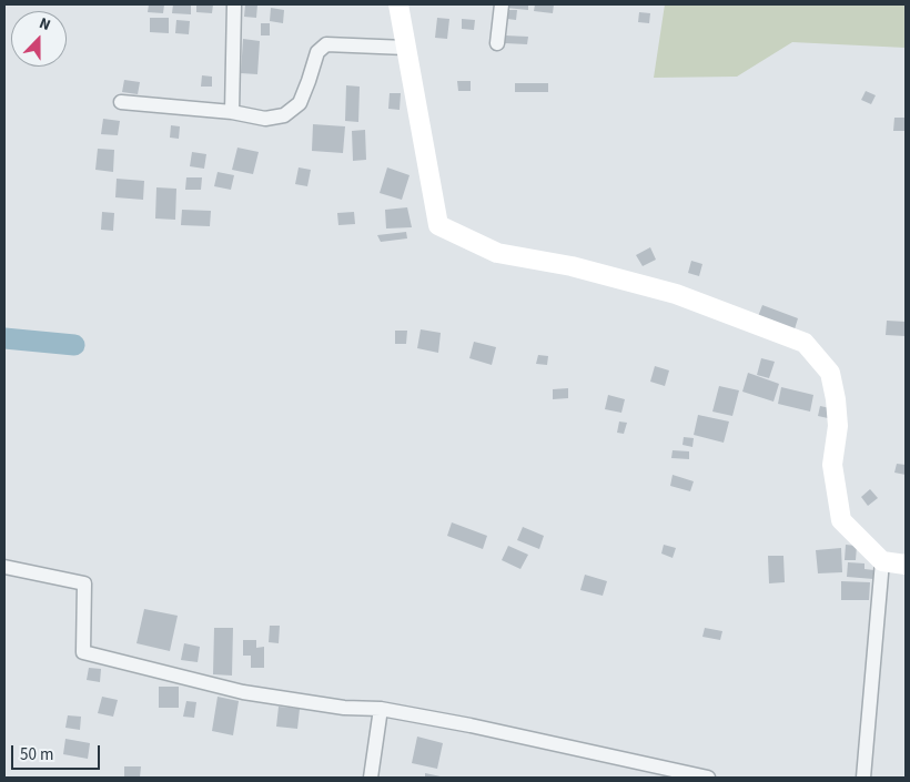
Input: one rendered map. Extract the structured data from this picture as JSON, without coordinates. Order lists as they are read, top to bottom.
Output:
{
  "scale_bar": "50 m",
  "north": "top"
}
